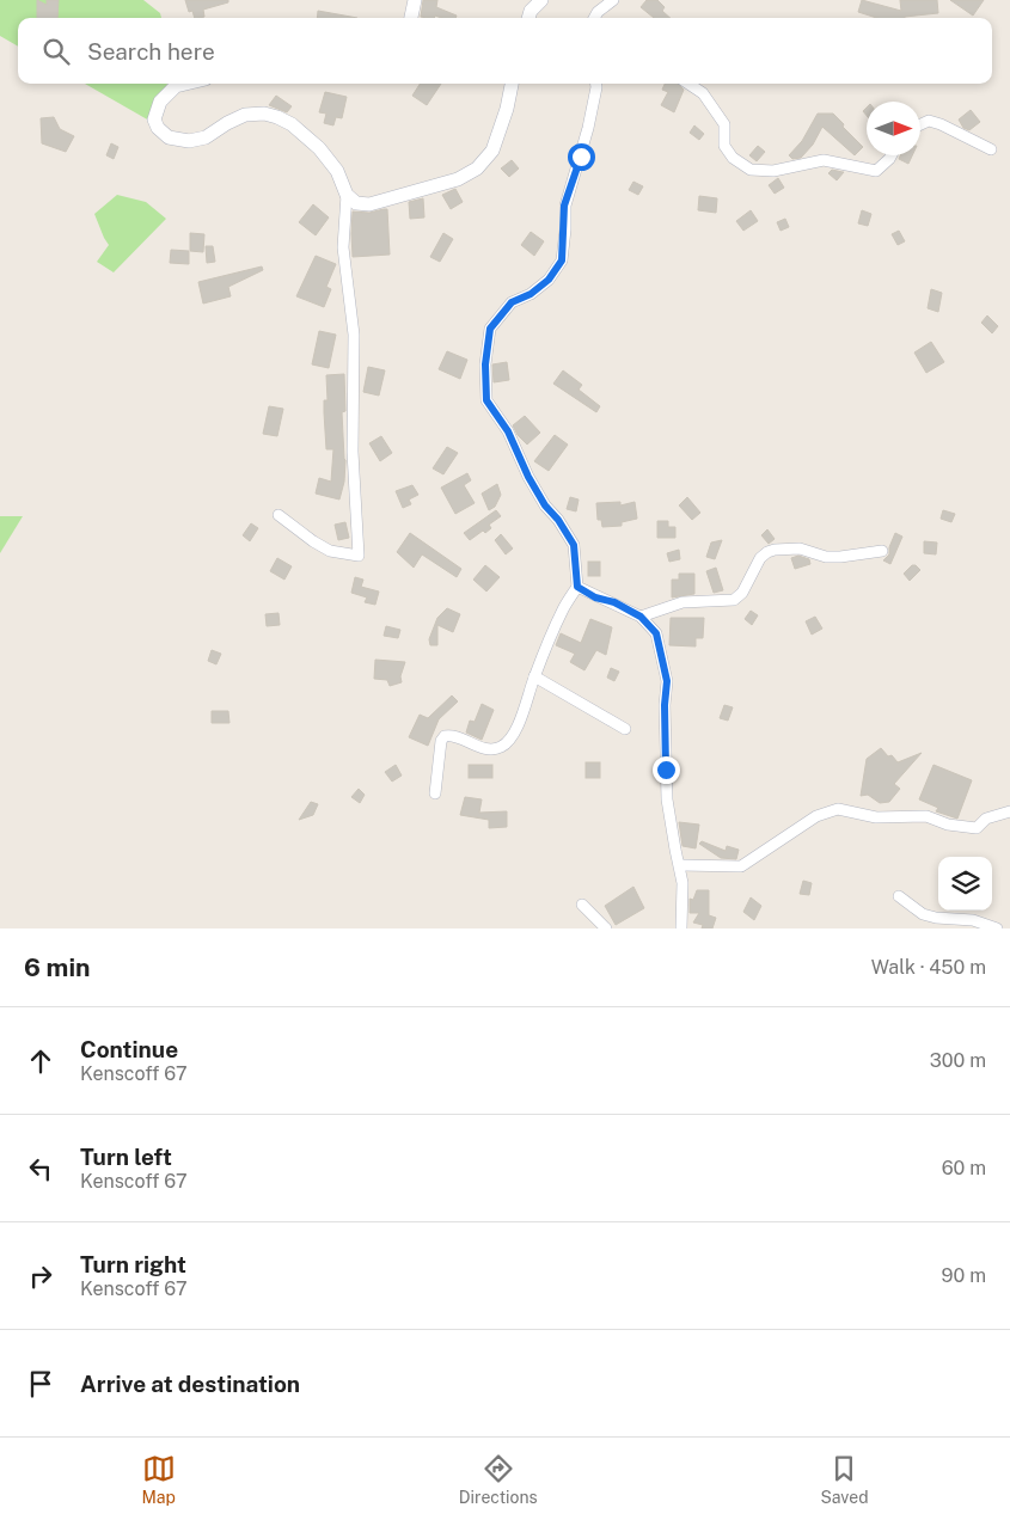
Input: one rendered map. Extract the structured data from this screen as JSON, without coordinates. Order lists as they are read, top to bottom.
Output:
{
  "north": "right",
  "page": {
    "search": "Search here",
    "heading": ["6 min", "Walk · 450 m"],
    "list": [
      ["Continue", "Kenscoff 67", "300 m"],
      ["Turn left", "Kenscoff 67", "60 m"],
      ["Turn right", "Kenscoff 67", "90 m"],
      "Arrive at destination"
    ],
    "nav": ["Map", "Directions", "Saved"]
  }
}
